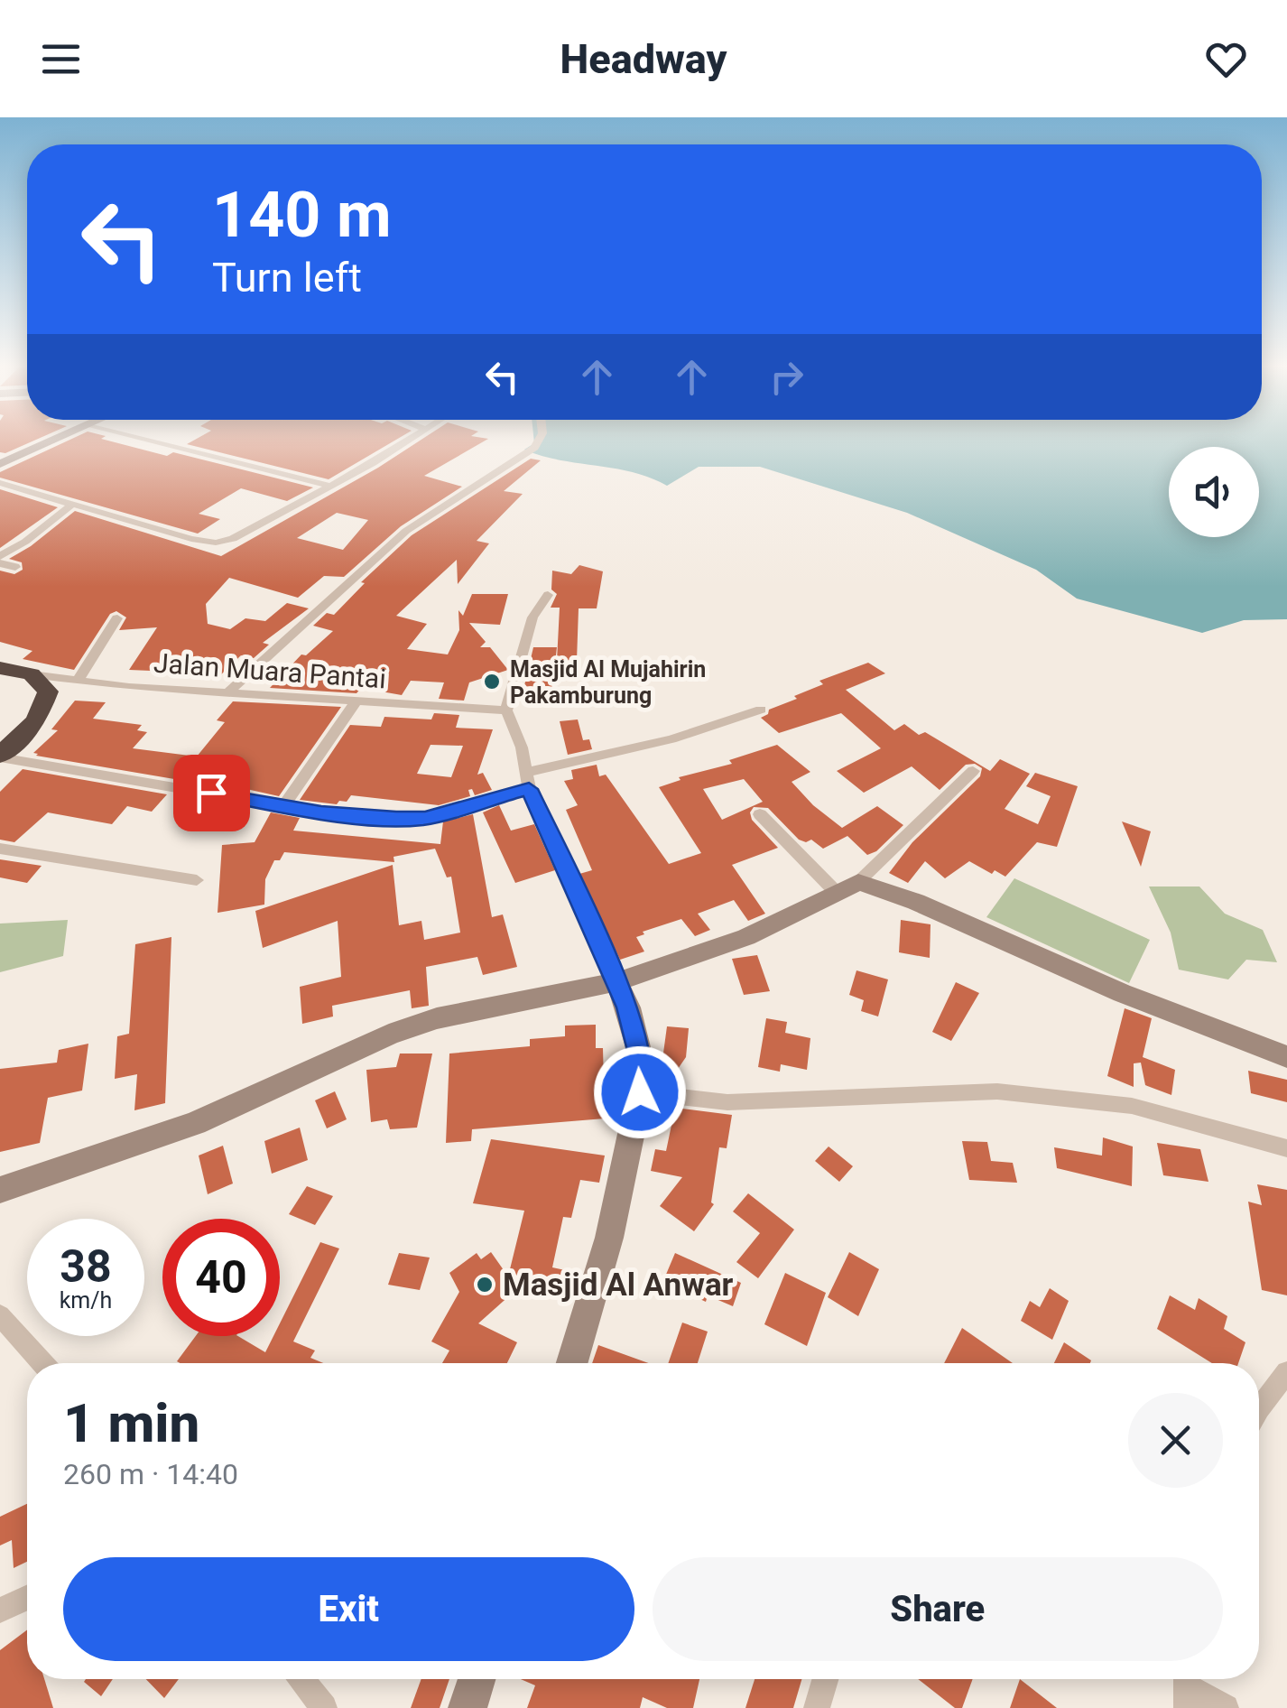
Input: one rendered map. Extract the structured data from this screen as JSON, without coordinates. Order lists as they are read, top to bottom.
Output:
{
  "streets": {
    "street": ["Jalan Muara Pantai"]
  },
  "places": ["Masjid Al Mujahirin Pakamburung", "Masjid Al Anwar"],
  "page": {
    "header": "Headway",
    "turn": ["140 m", "Turn left"],
    "speed": "38 km/h",
    "limit": "40",
    "heading": ["1 min", "260 m · 14:40"],
    "buttons": ["Exit", "Share"]
  }
}
